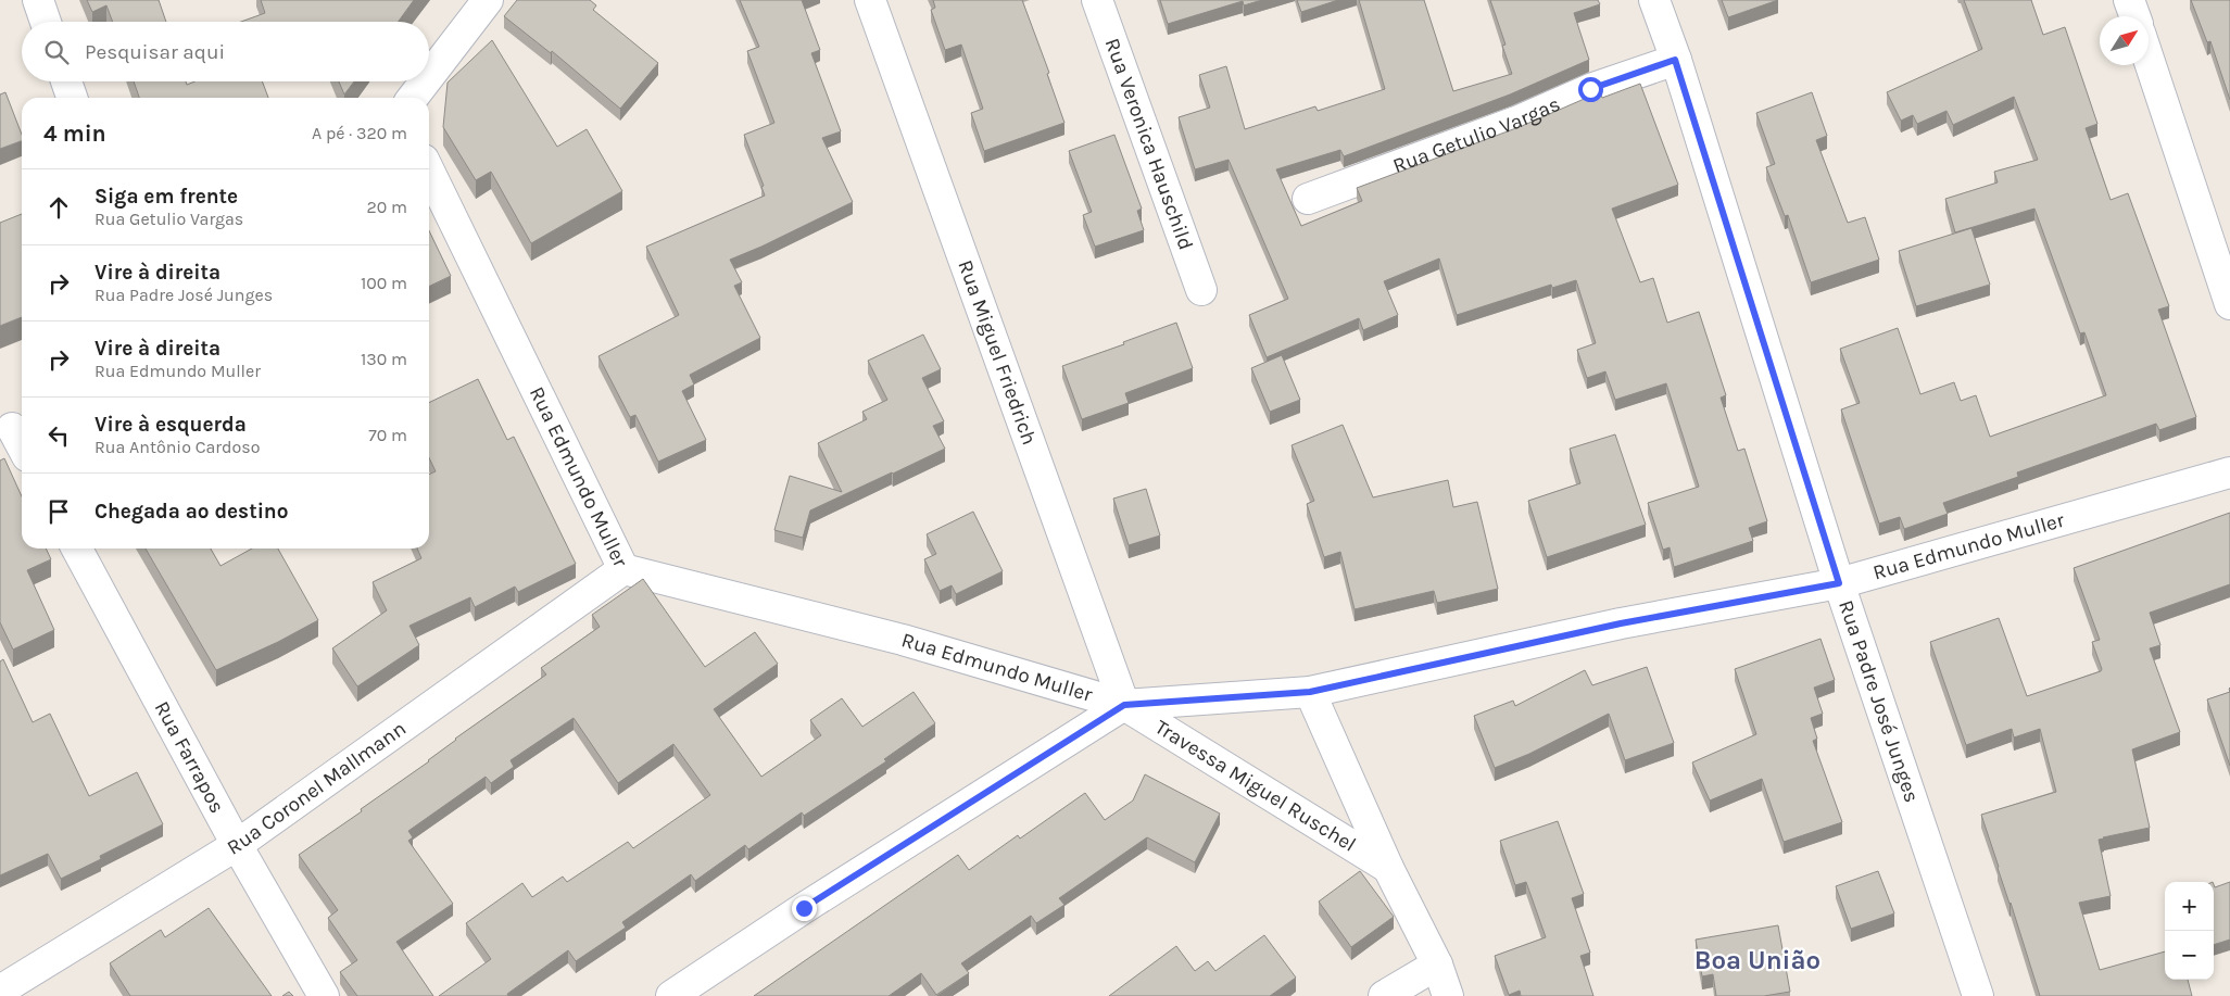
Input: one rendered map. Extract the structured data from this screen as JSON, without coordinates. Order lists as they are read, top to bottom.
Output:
{
  "streets": {
    "street": [
      "Rua Getulio Vargas",
      "Rua Veronica Hauschild",
      "Rua Miguel Friedrich",
      "Rua Edmundo Muller",
      "Rua Padre José Junges",
      "Rua Farrapos",
      "Travessa Miguel Ruschel",
      "Rua Coronel Mallmann"
    ]
  },
  "crossings": [
    ["Rua Getulio Vargas", "Rua Padre José Junges"],
    ["Rua Miguel Friedrich", "Rua Edmundo Muller"],
    ["Rua Miguel Friedrich", "Travessa Miguel Ruschel"],
    ["Rua Edmundo Muller", "Rua Padre José Junges"],
    ["Rua Edmundo Muller", "Travessa Miguel Ruschel"],
    ["Rua Edmundo Muller", "Rua Coronel Mallmann"],
    ["Rua Farrapos", "Rua Coronel Mallmann"]
  ],
  "districts": ["Boa União"],
  "north": "top right",
  "page": {
    "search": "Pesquisar aqui",
    "heading": ["4 min", "A pé · 320 m"],
    "list": [
      ["Siga em frente", "Rua Getulio Vargas", "20 m"],
      ["Vire à direita", "Rua Padre José Junges", "100 m"],
      ["Vire à direita", "Rua Edmundo Muller", "130 m"],
      ["Vire à esquerda", "Rua Antônio Cardoso", "70 m"],
      "Chegada ao destino"
    ],
    "map_buttons": ["+", "−"]
  }
}
